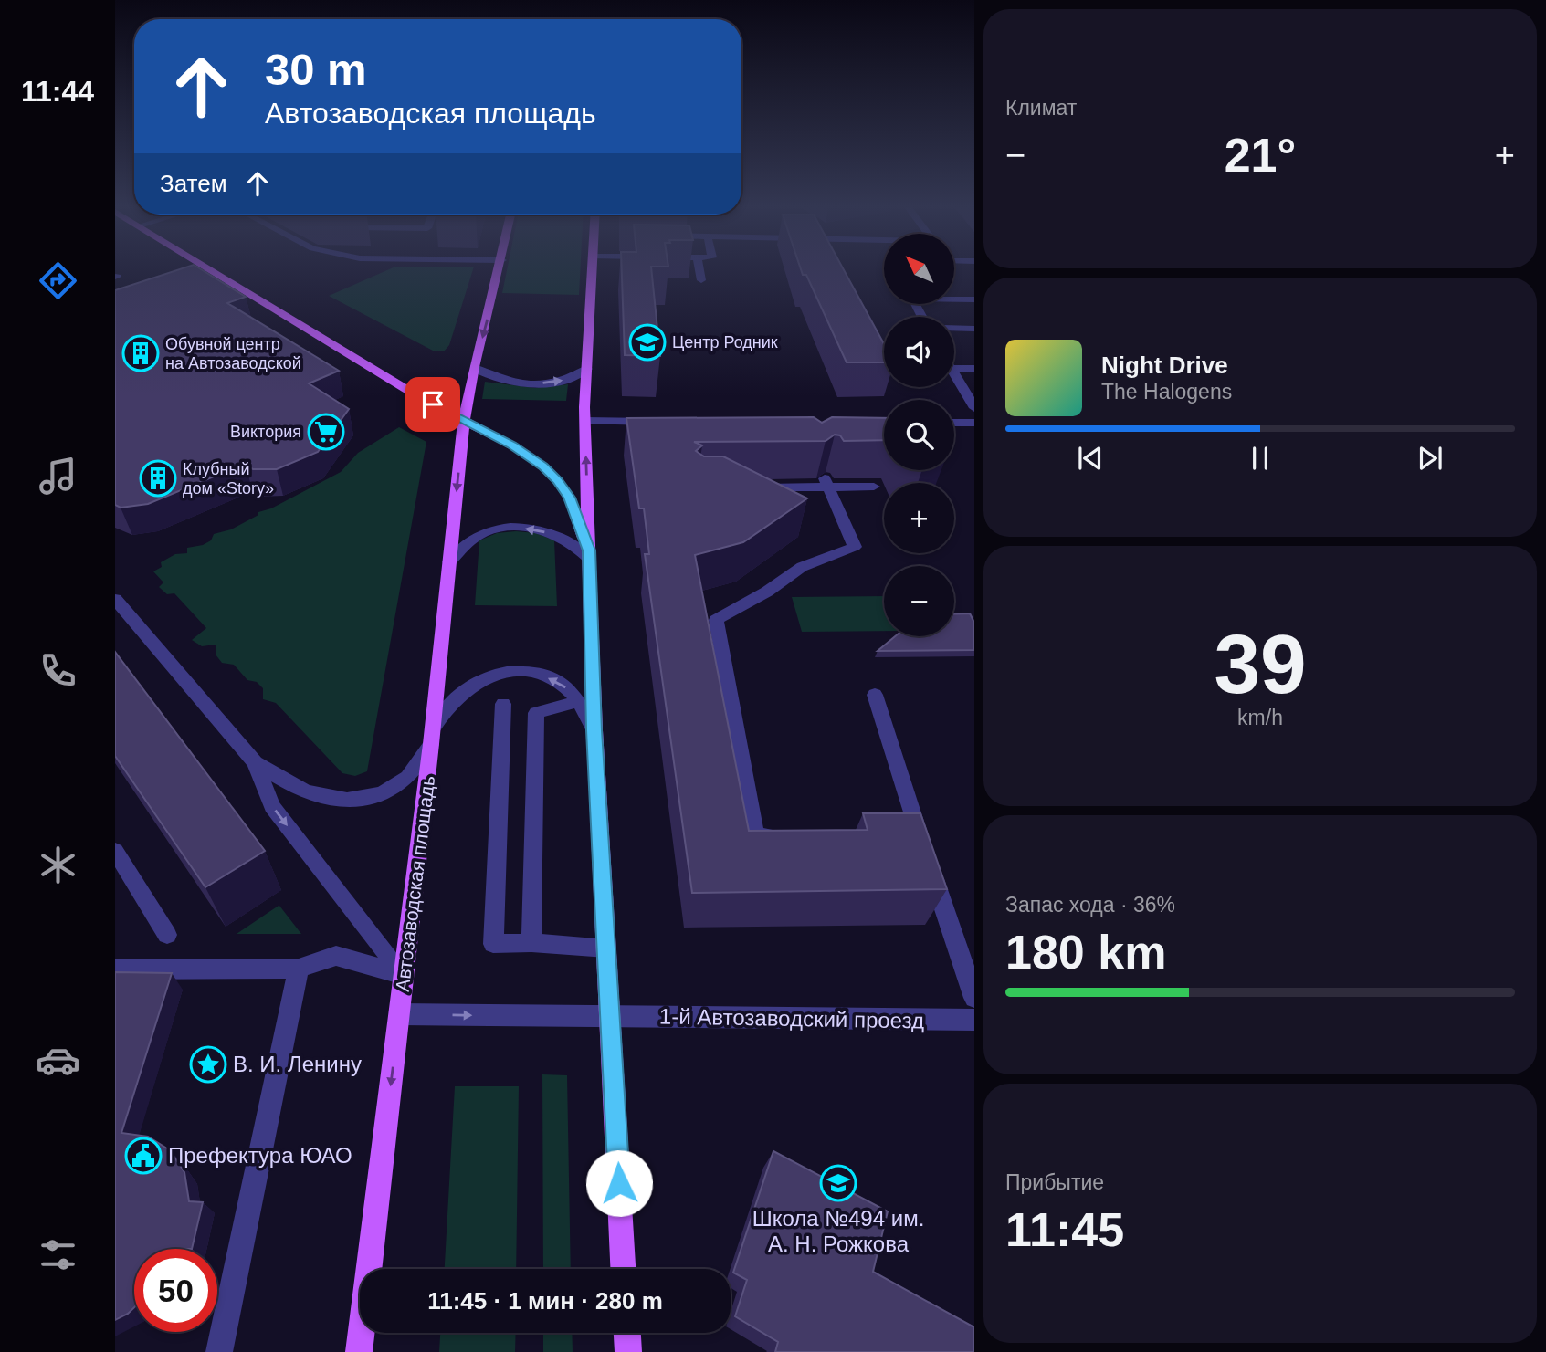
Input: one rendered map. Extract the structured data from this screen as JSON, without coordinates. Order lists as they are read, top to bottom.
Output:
{
  "streets": {
    "main road": ["Автозаводская площадь"],
    "street": ["1-й Автозаводский проезд"]
  },
  "crossings": [
    ["Автозаводская площадь", "1-й Автозаводский проезд"]
  ],
  "places": {
    "school or university": ["Центр Родник", "Школа №494 им. А. Н. Рожкова"],
    "building": ["Обувной центр на Автозаводской", "Клубный дом «Story»"],
    "supermarket": ["Виктория"],
    "place": ["В. И. Ленину"],
    "public building": ["Префектура ЮАО"]
  },
  "north": "top left",
  "page": {
    "tabs": "11:44",
    "tile": [
      "Климат",
      ["39", "km/h"],
      ["Запас хода · 36%", "180 km"],
      ["Прибытие", "11:45"]
    ],
    "turn": ["30 m", "Автозаводская площадь"],
    "heat": ["−", "21°", "+"],
    "then": "Затем",
    "map_buttons": ["+", "−"],
    "song": ["Night Drive", "The Halogens"],
    "limit": "50",
    "trip": "11:45 · 1 мин · 280 m"
  }
}
